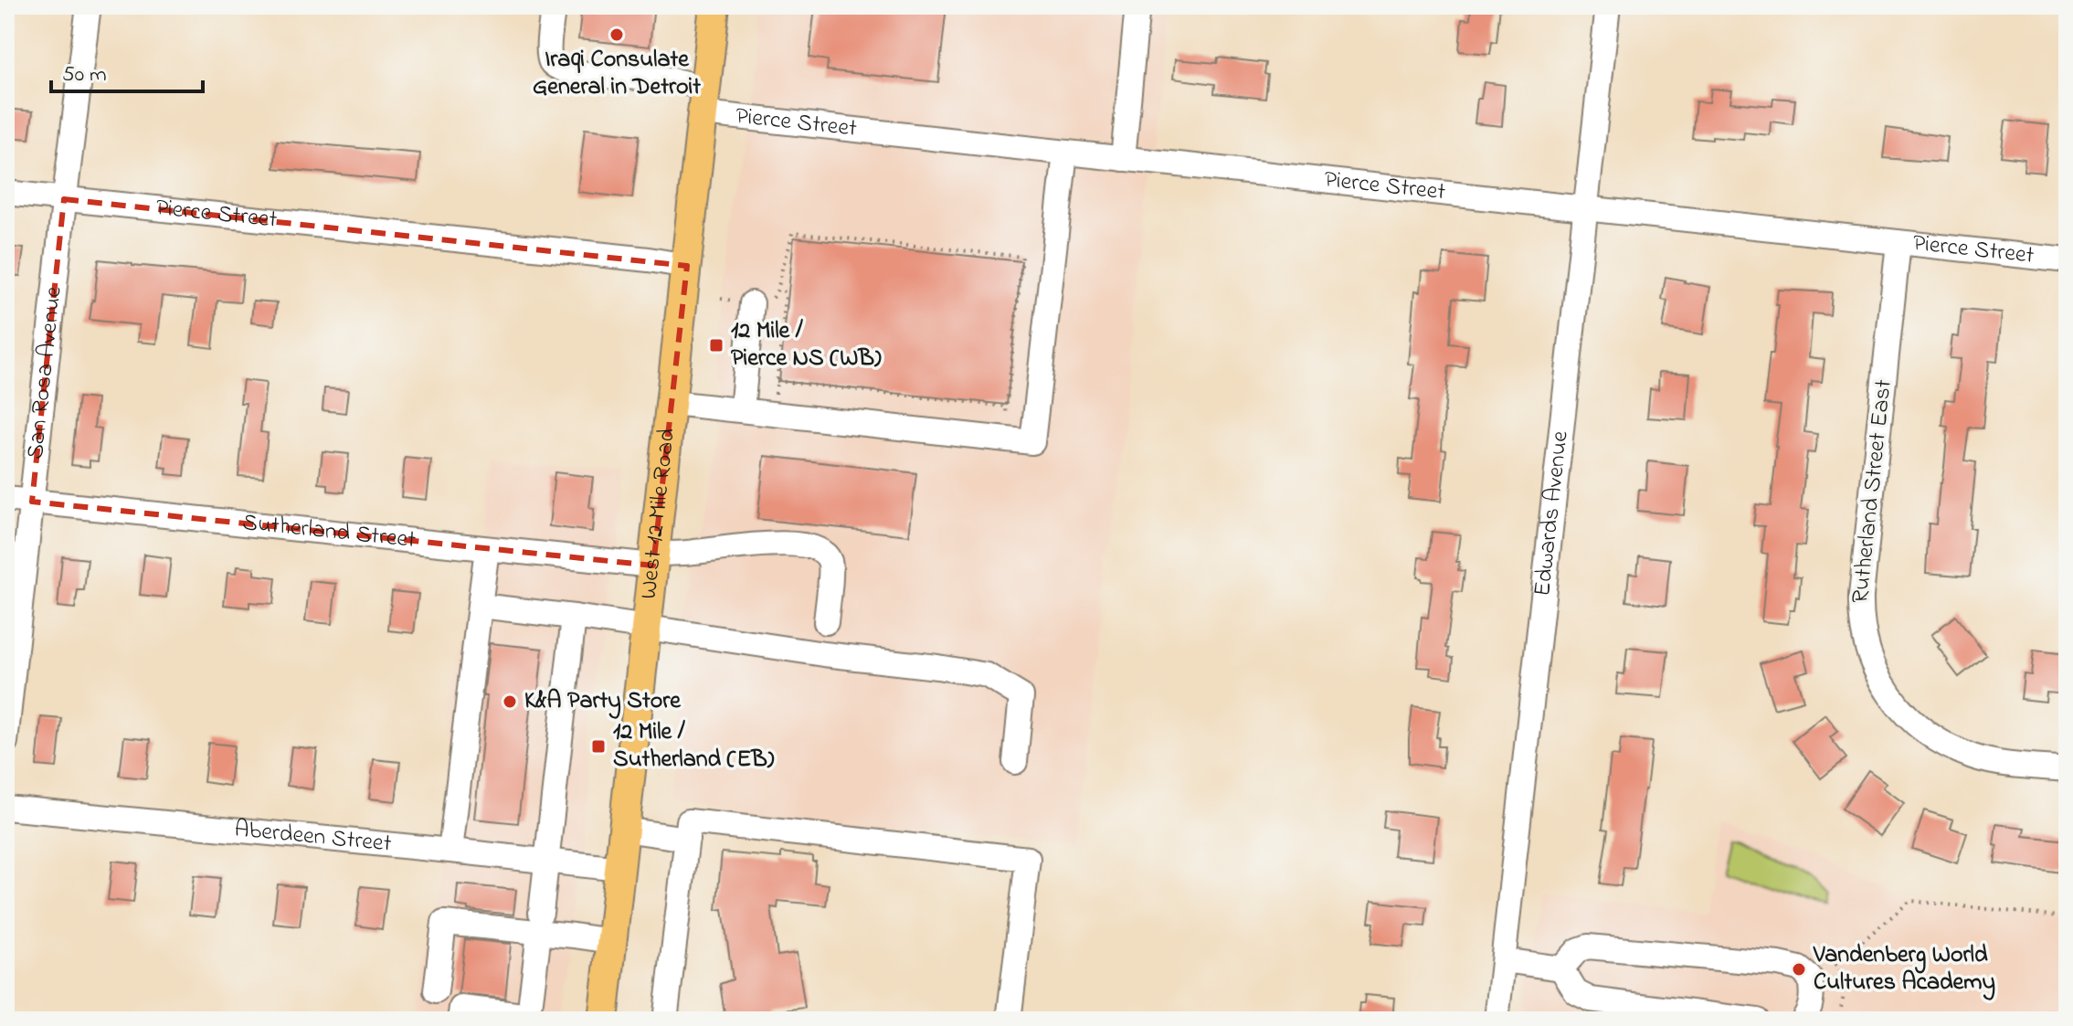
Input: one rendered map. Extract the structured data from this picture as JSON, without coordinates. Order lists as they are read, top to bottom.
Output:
{
  "streets": {
    "main road": ["West 12 Mile Road"],
    "street": [
      "Pierce Street",
      "San Rosa Avenue",
      "Rutherland Street East",
      "Edwards Avenue",
      "Sutherland Street",
      "Aberdeen Street"
    ]
  },
  "crossings": [
    ["Pierce Street", "San Rosa Avenue"],
    ["Pierce Street", "Rutherland Street East"],
    ["Pierce Street", "West 12 Mile Road"],
    ["Pierce Street", "Edwards Avenue"],
    ["San Rosa Avenue", "Sutherland Street"],
    ["West 12 Mile Road", "Sutherland Street"],
    ["West 12 Mile Road", "Aberdeen Street"]
  ],
  "places": {
    "other": ["Iraqi Consulate General in Detroit", "K&A Party Store", "Vandenberg World Cultures Academy"],
    "transit": ["12 Mile / Pierce NS (WB)", "12 Mile / Sutherland (EB)"]
  },
  "scale_bar": "50 m"
}
